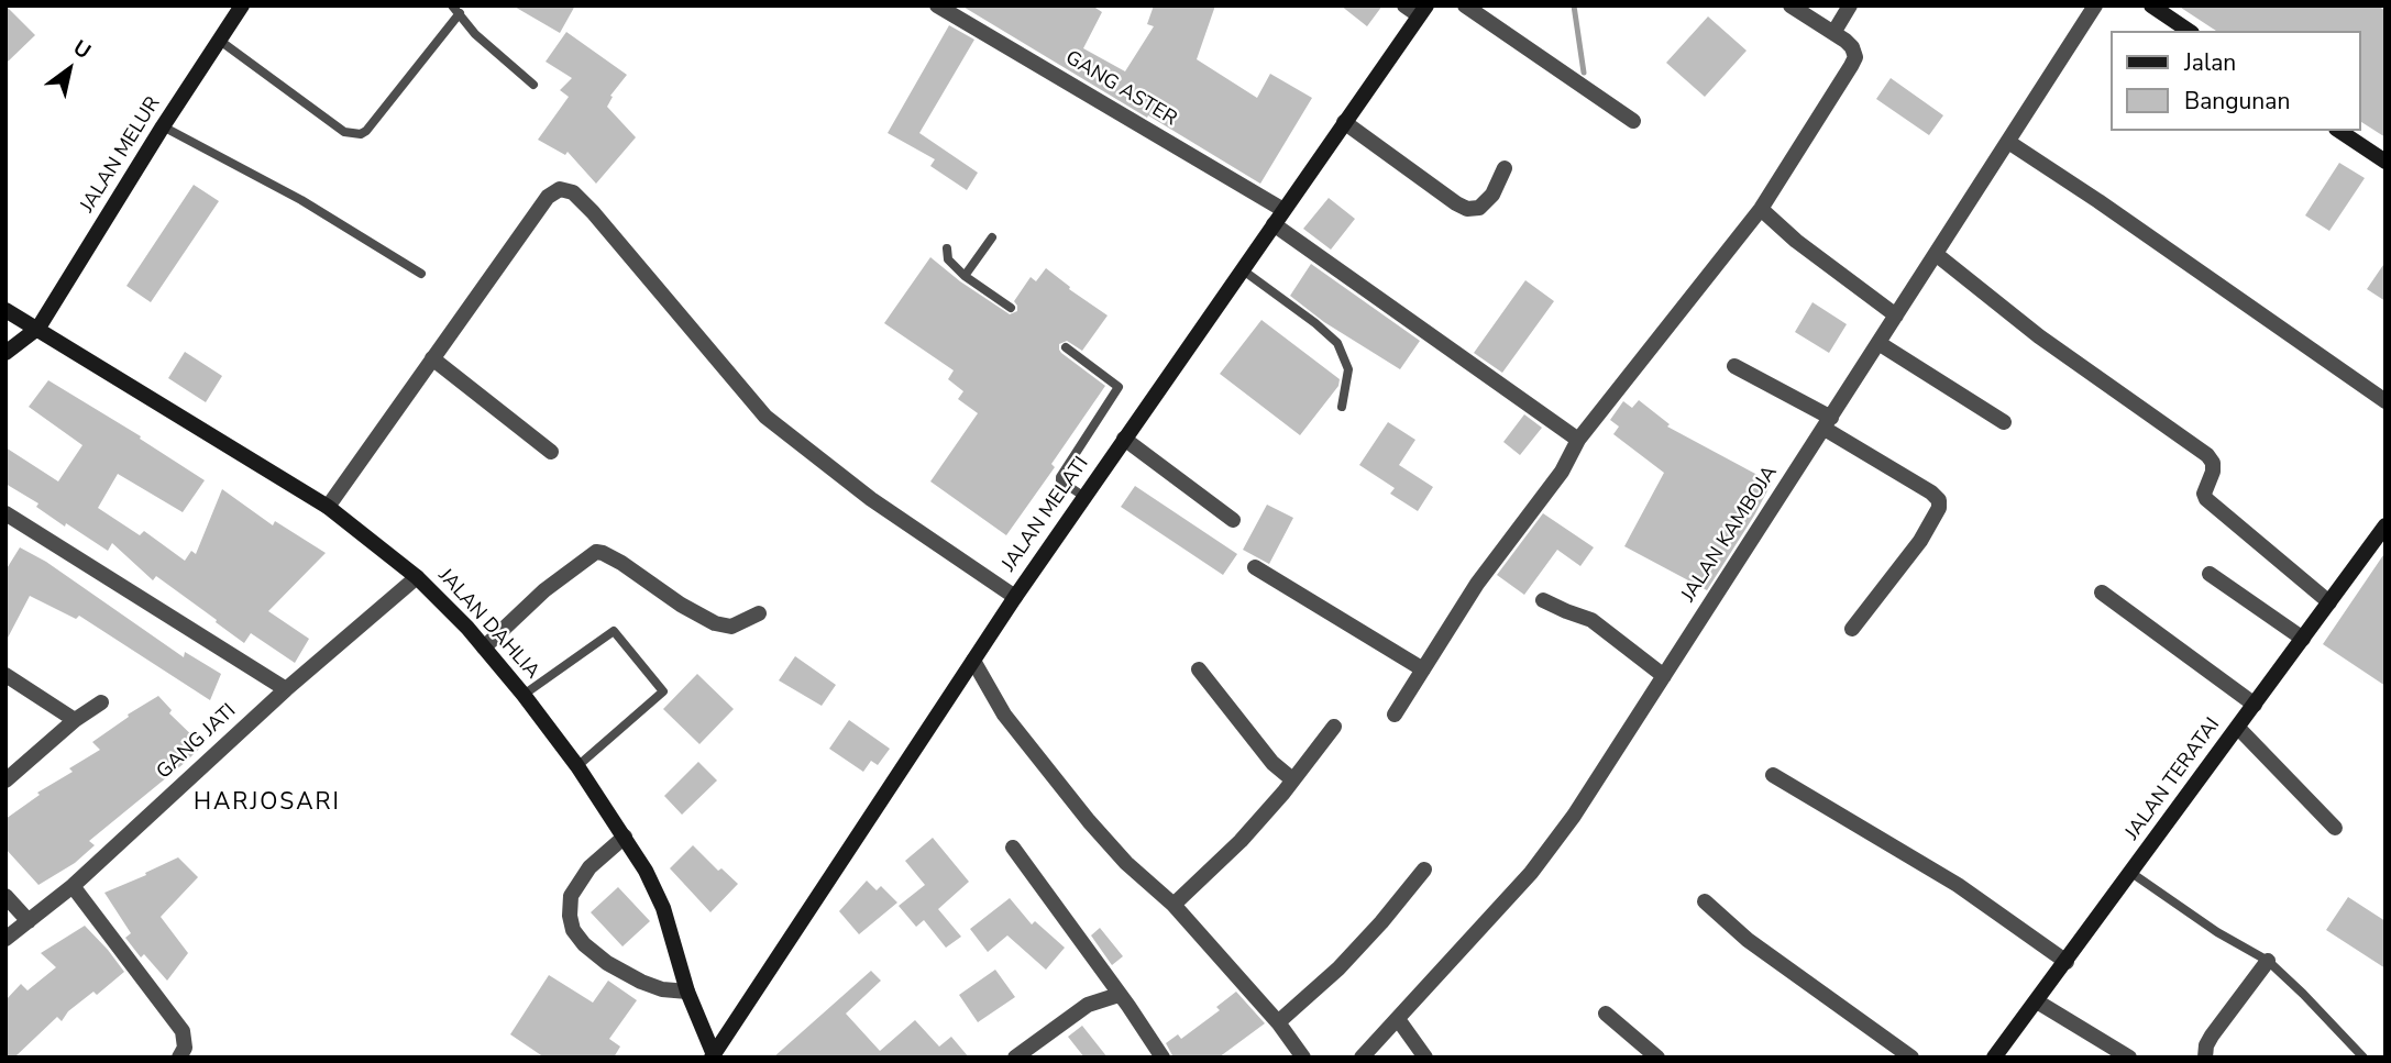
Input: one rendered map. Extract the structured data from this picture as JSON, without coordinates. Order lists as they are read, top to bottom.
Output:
{
  "streets": {
    "street": [
      "GANG ASTER",
      "JALAN MELUR",
      "JALAN MELATI",
      "JALAN KAMBOJA",
      "JALAN DAHLIA",
      "GANG JATI",
      "JALAN TERATAI"
    ]
  },
  "crossings": [
    ["GANG ASTER", "JALAN MELATI"],
    ["JALAN MELUR", "JALAN DAHLIA"],
    ["JALAN MELATI", "JALAN DAHLIA"],
    ["JALAN DAHLIA", "GANG JATI"]
  ],
  "districts": ["HARJOSARI"],
  "legend": ["Jalan", "Bangunan"],
  "north": "top right"
}
